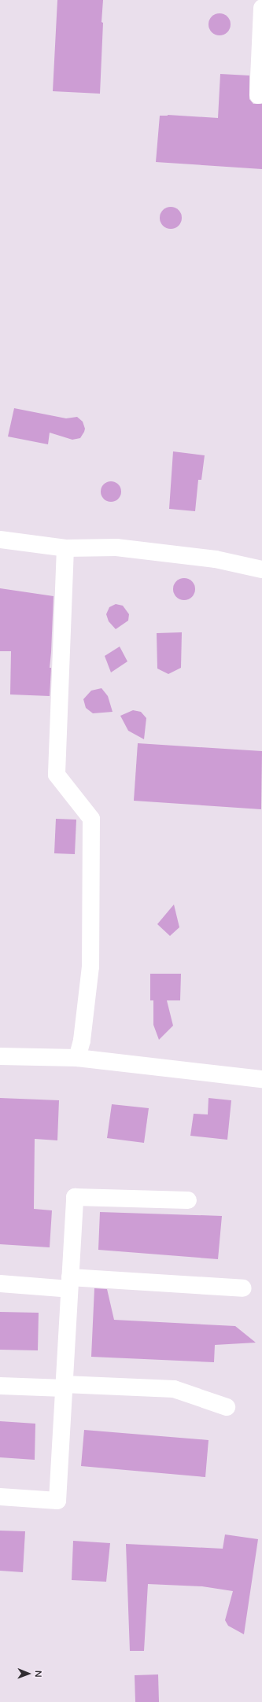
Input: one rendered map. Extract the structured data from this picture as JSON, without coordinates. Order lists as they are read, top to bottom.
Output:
{
  "north": "right"
}
